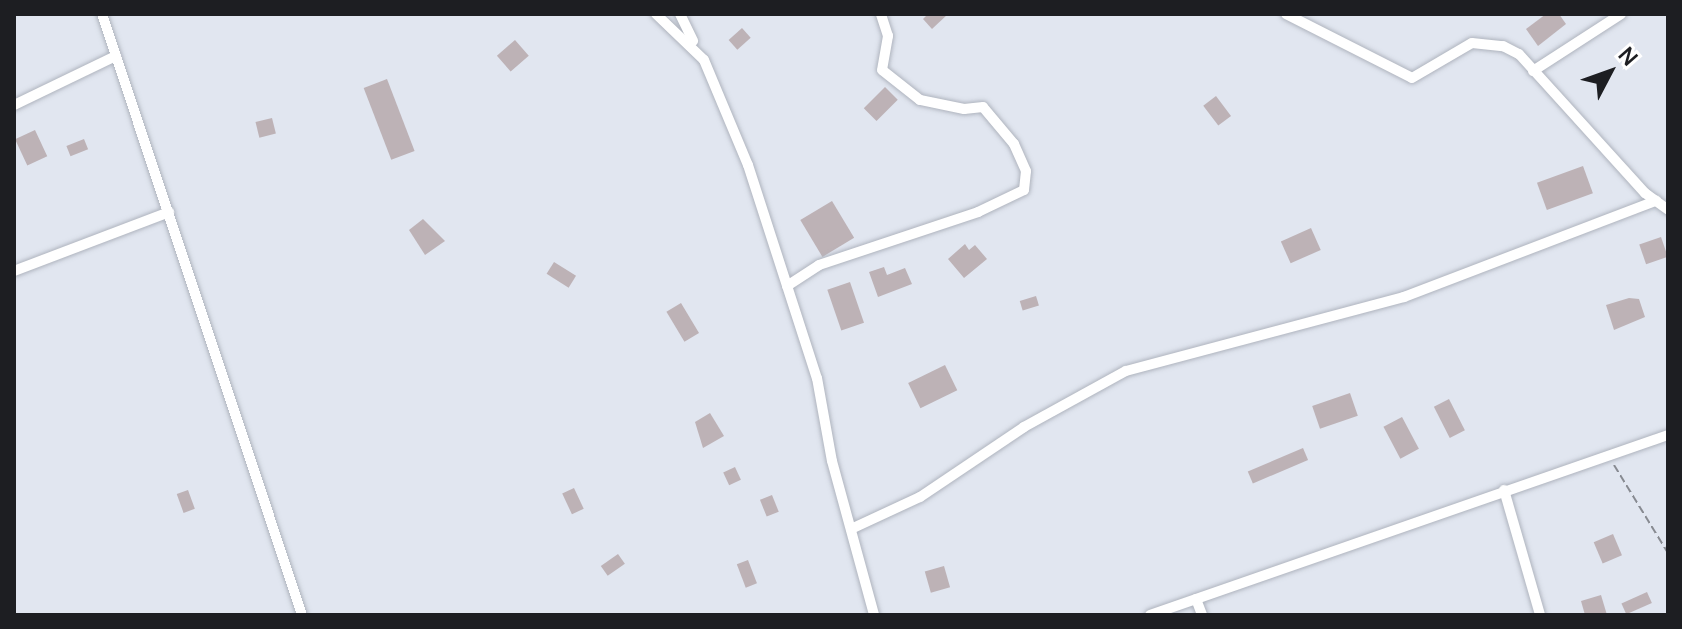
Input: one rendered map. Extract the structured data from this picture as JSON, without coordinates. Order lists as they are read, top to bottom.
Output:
{
  "north": "top right"
}
